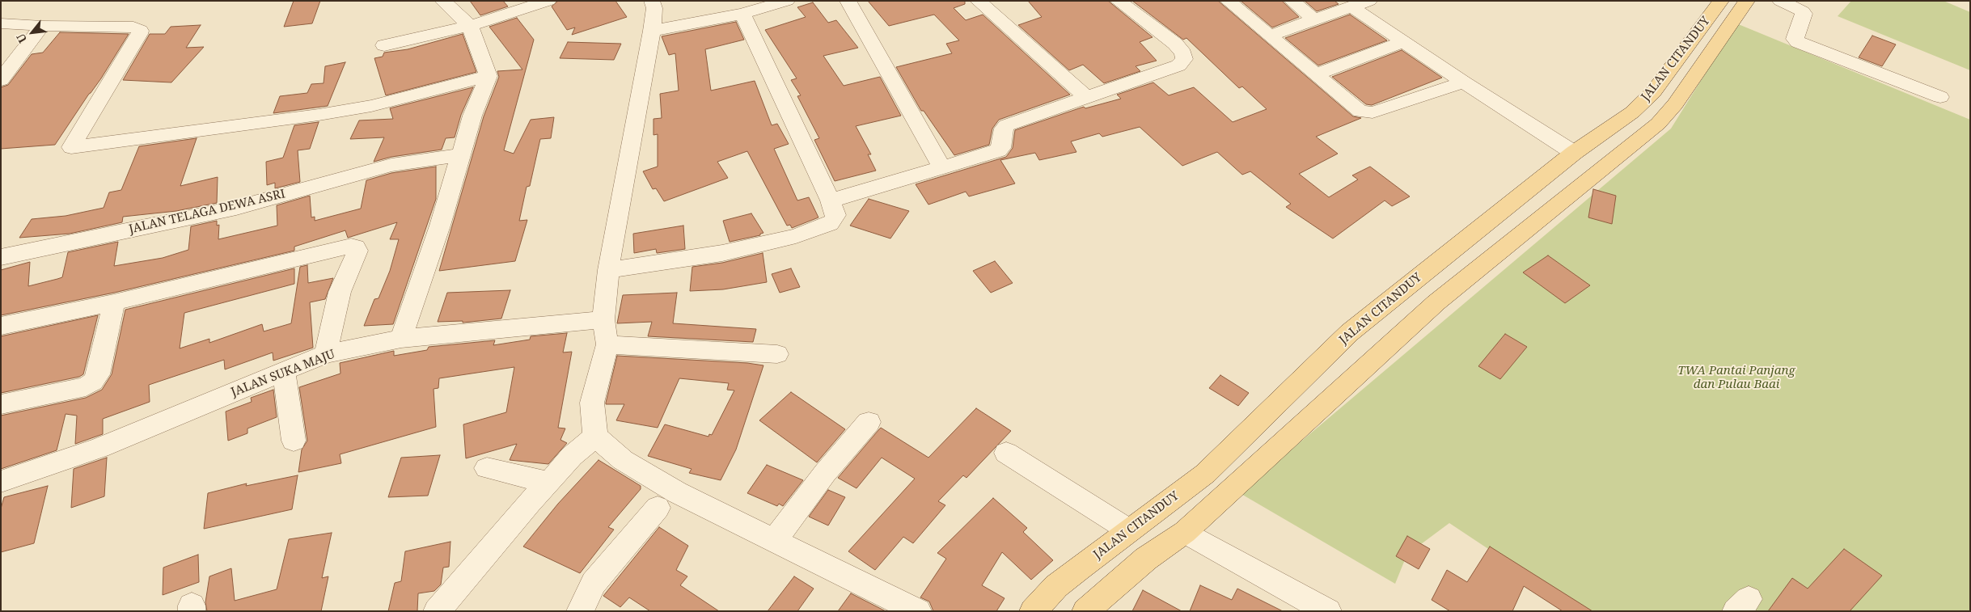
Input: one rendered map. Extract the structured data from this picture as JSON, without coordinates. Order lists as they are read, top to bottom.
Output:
{
  "streets": {
    "main road": ["JALAN CITANDUY"],
    "street": ["JALAN TELAGA DEWA ASRI", "JALAN SUKA MAJU"]
  },
  "parks": ["TWA Pantai Panjang dan Pulau Baai"],
  "north": "bottom left"
}
